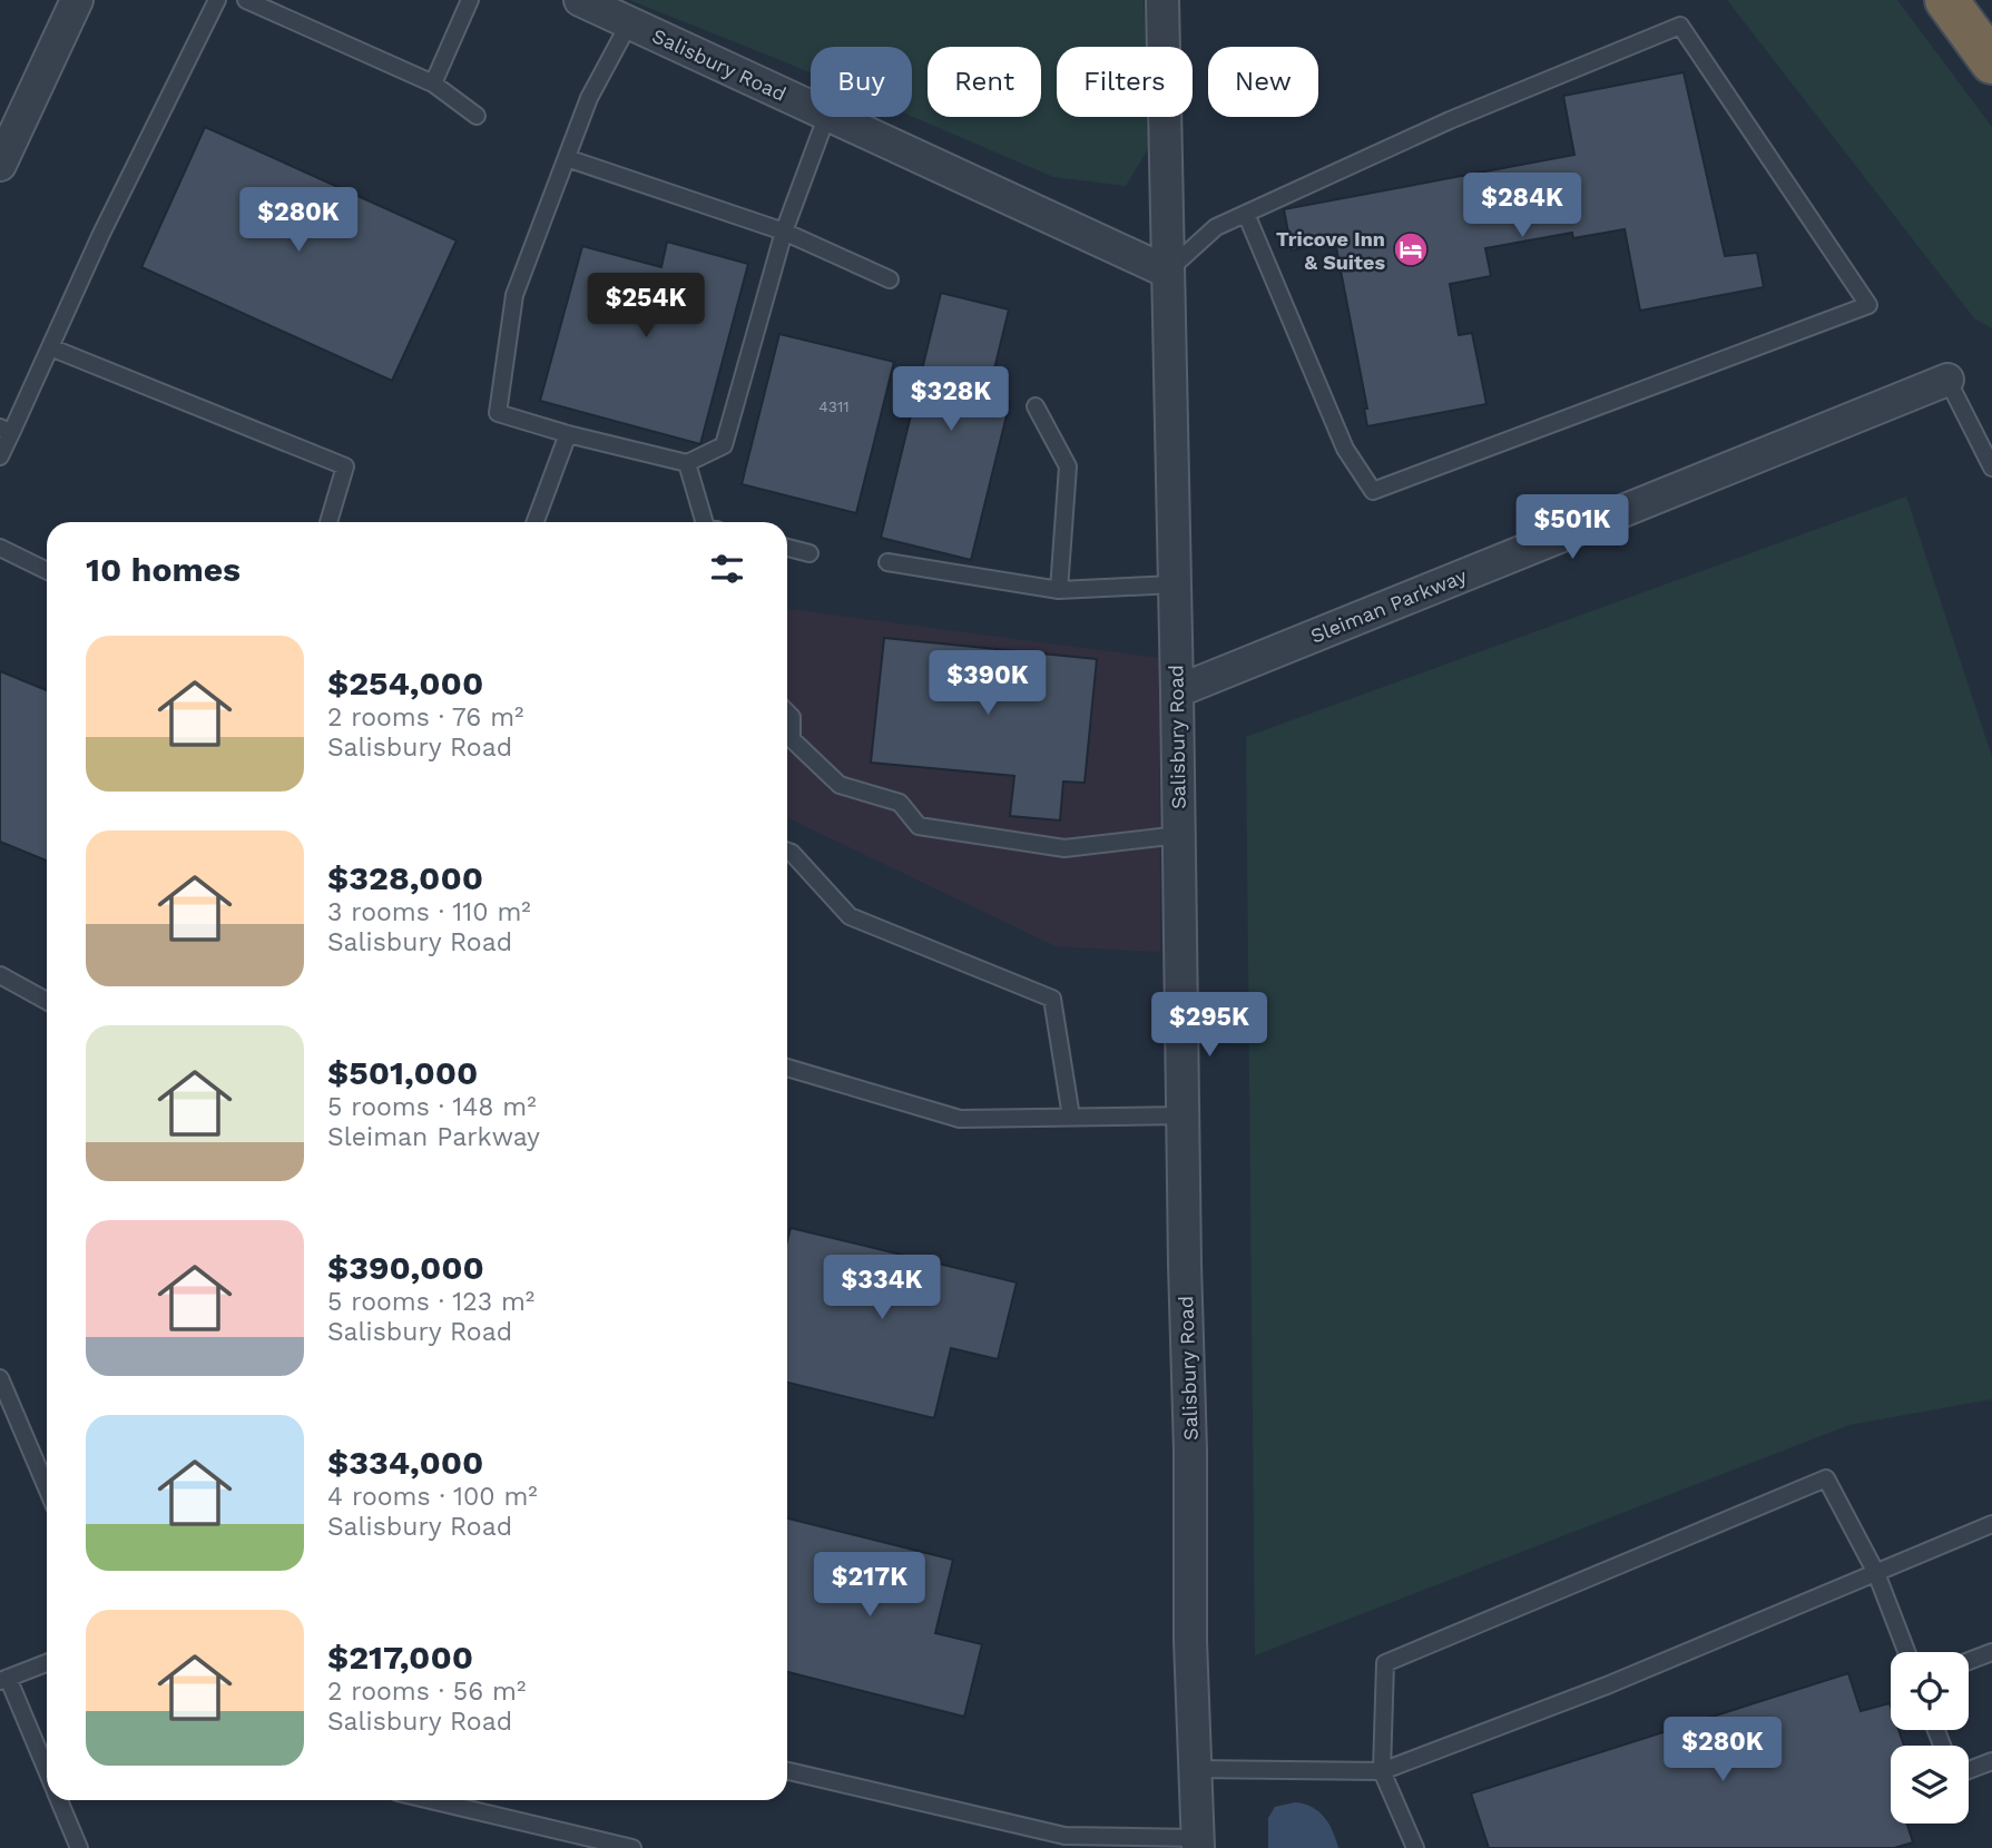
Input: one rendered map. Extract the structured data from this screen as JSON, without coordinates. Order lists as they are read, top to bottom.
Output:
{
  "streets": {
    "street": ["Salisbury Road", "Sleiman Parkway"]
  },
  "crossings": [
    ["Salisbury Road", "Sleiman Parkway"]
  ],
  "places": {
    "hotel": ["Tricove Inn & Suites"]
  },
  "house_numbers": ["4311"],
  "page": {
    "chip": [
      "Buy",
      "Rent",
      "Filters",
      "New"
    ],
    "price": [
      "$284K",
      "$280K",
      "$254K",
      "$328K",
      "$501K",
      "$390K",
      "$295K",
      "$334K",
      "$217K",
      "$280K"
    ],
    "heading": "10 homes",
    "list": [
      {
        "name": "$254,000",
        "note": "2 rooms · 76 m² · Salisbury Road"
      },
      {
        "name": "$328,000",
        "note": "3 rooms · 110 m² · Salisbury Road"
      },
      {
        "name": "$501,000",
        "note": "5 rooms · 148 m² · Sleiman Parkway"
      },
      {
        "name": "$390,000",
        "note": "5 rooms · 123 m² · Salisbury Road"
      },
      {
        "name": "$334,000",
        "note": "4 rooms · 100 m² · Salisbury Road"
      },
      {
        "name": "$217,000",
        "note": "2 rooms · 56 m² · Salisbury Road"
      }
    ]
  }
}
